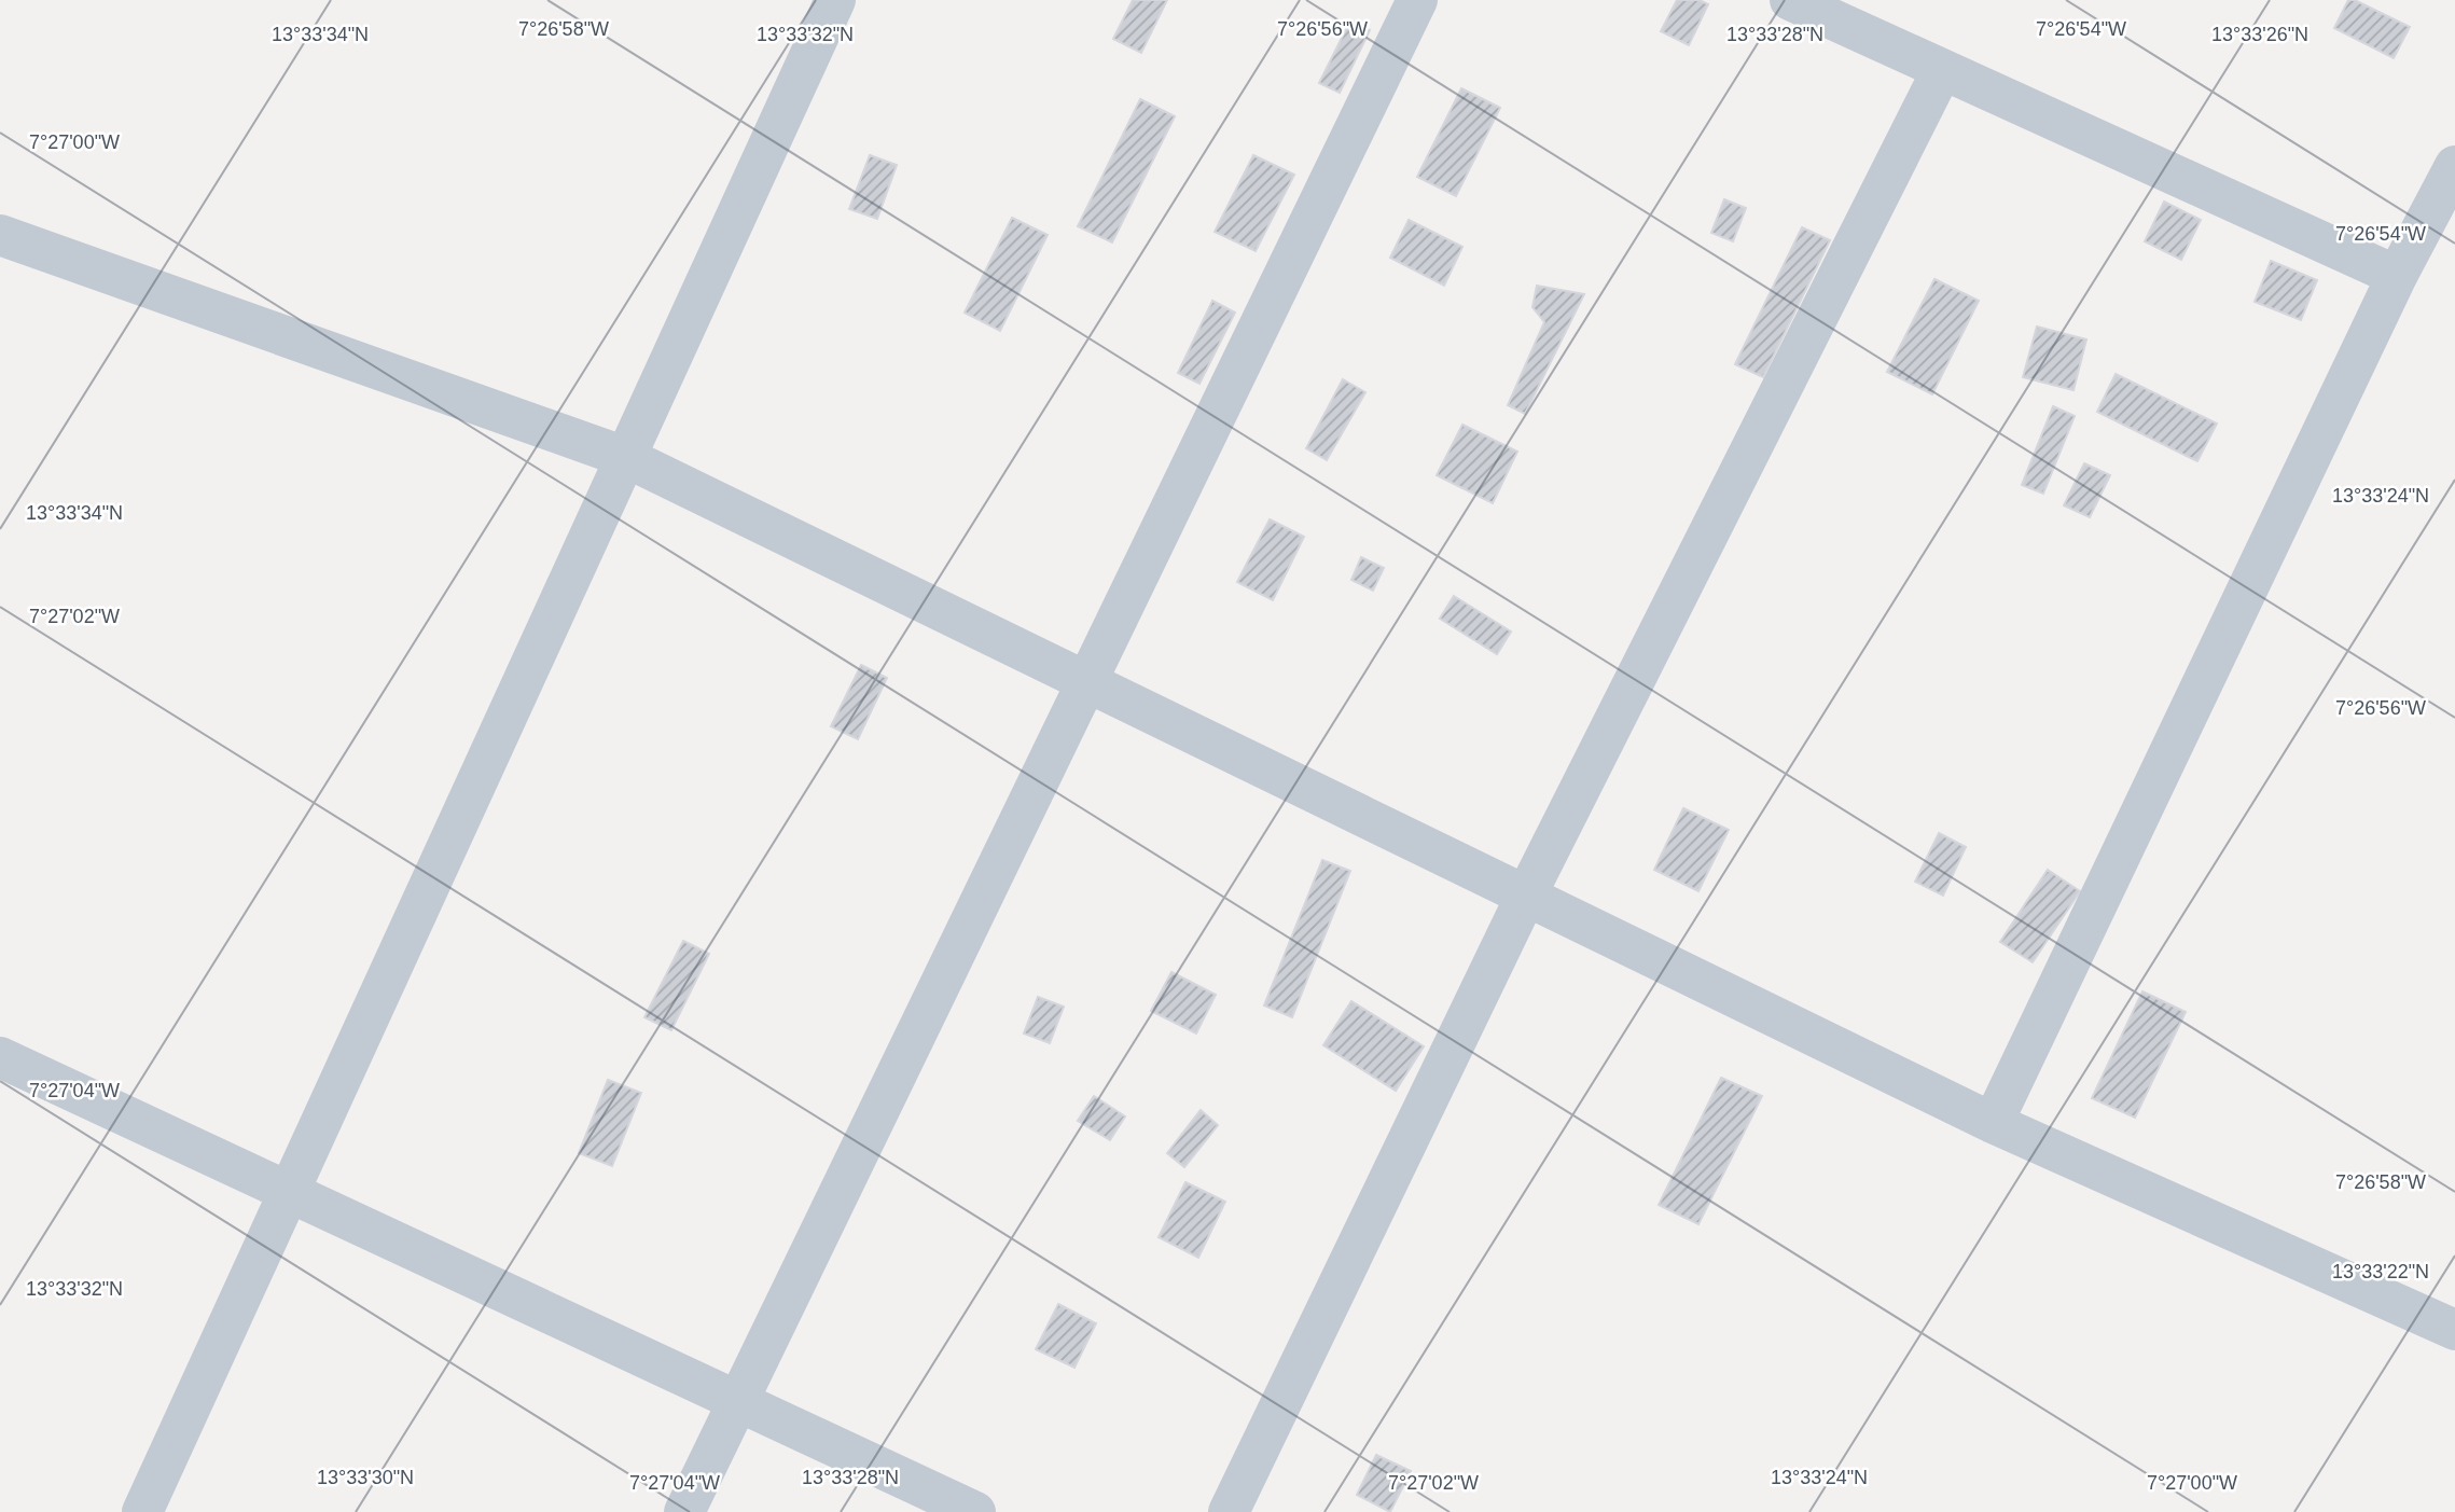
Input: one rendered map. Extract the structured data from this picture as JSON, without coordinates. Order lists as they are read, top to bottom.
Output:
{
  "coordinates": [
    "7°26'58\"W",
    "7°26'56\"W",
    "7°26'54\"W",
    "13°33'34\"N",
    "13°33'32\"N",
    "13°33'28\"N",
    "13°33'26\"N",
    "7°27'00\"W",
    "13°33'24\"N",
    "7°27'02\"W",
    "7°27'04\"W",
    "13°33'22\"N",
    "13°33'30\"N"
  ]
}
